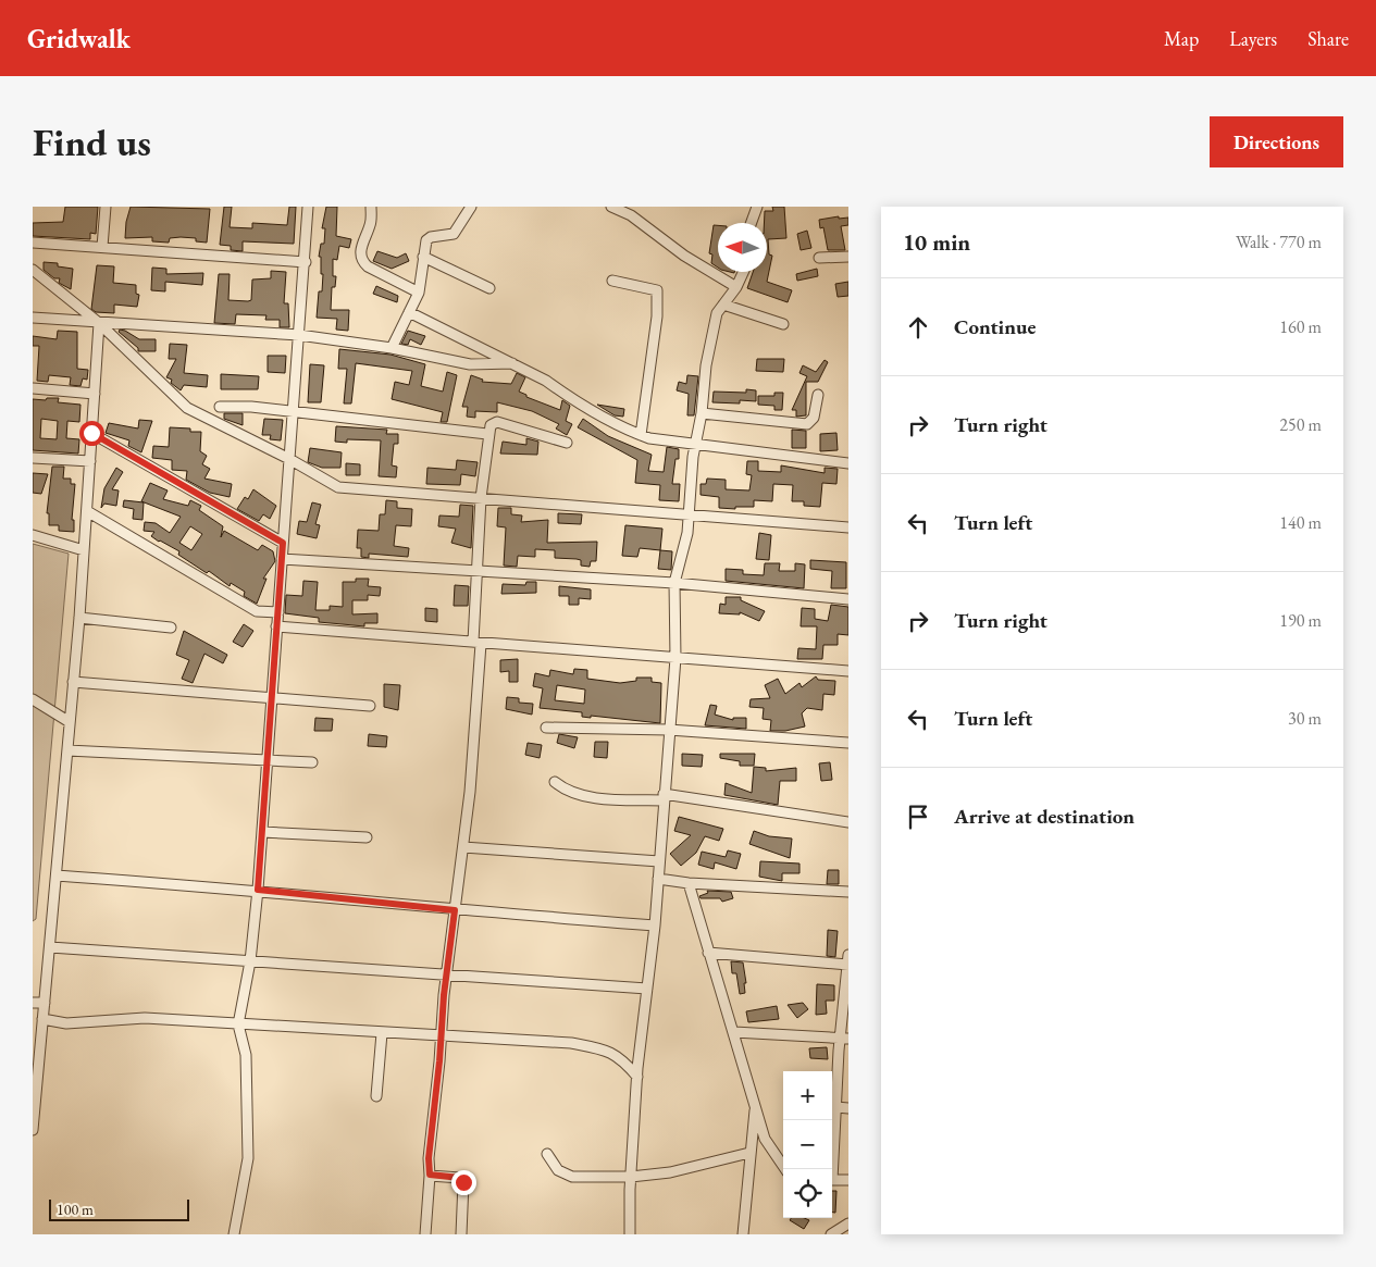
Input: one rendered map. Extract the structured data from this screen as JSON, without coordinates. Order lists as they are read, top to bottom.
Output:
{
  "scale_bar": "100 m",
  "north": "left",
  "page": {
    "header": "Gridwalk",
    "nav": ["Map", "Layers", "Share"],
    "buttons": "Directions",
    "title": "Find us",
    "heading": ["10 min", "Walk · 770 m"],
    "list": [
      ["Continue", "160 m"],
      ["Turn right", "250 m"],
      ["Turn left", "140 m"],
      ["Turn right", "190 m"],
      ["Turn left", "30 m"],
      "Arrive at destination"
    ],
    "map_buttons": ["+", "−"],
    "scale": "100 m"
  }
}
